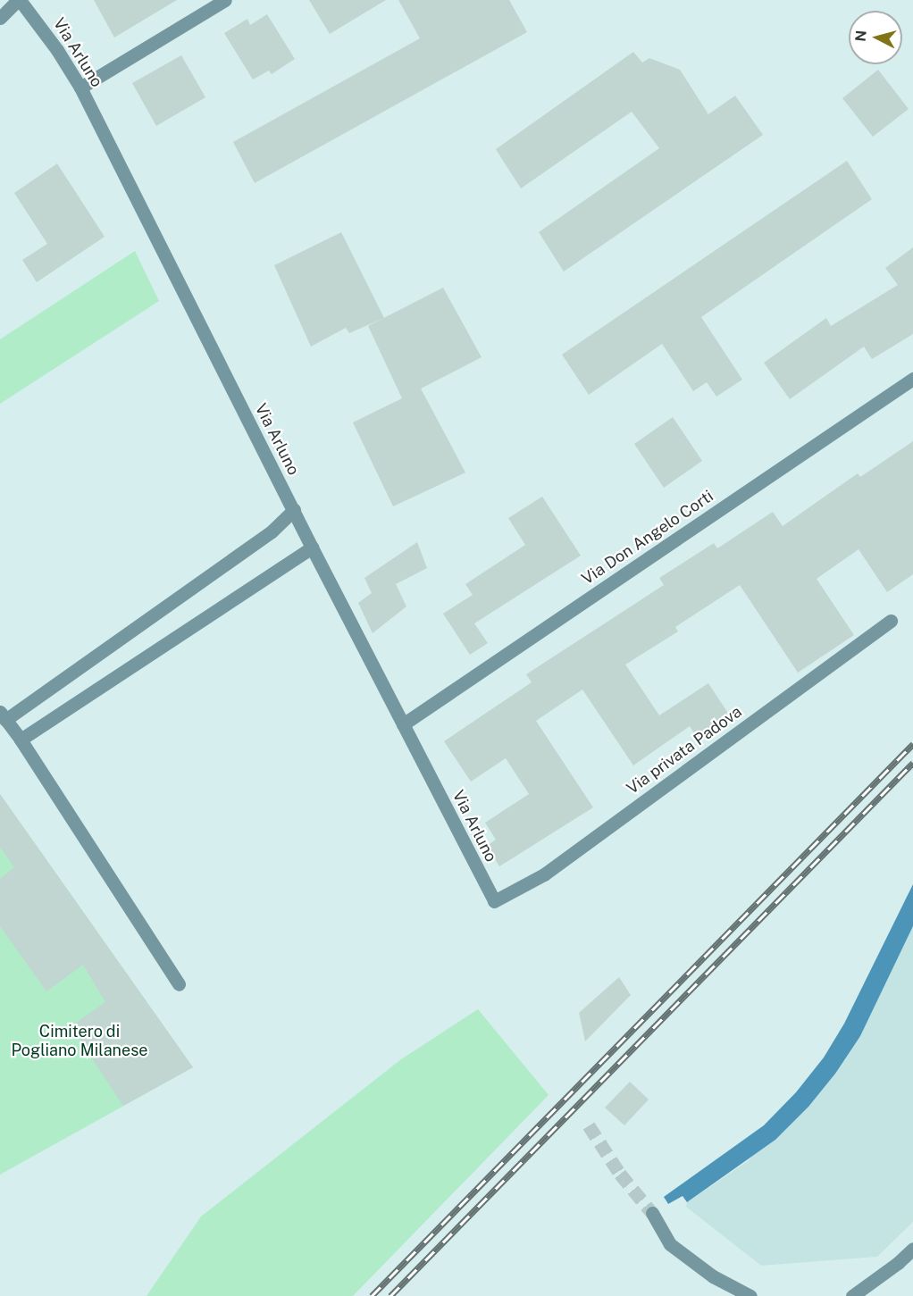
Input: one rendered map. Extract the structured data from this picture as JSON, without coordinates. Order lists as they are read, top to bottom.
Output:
{
  "streets": {
    "street": ["Via Arluno", "Via Don Angelo Corti", "Via privata Padova"]
  },
  "crossings": [
    ["Via Arluno", "Via Don Angelo Corti"],
    ["Via Arluno", "Via privata Padova"]
  ],
  "parks": ["Cimitero di Pogliano Milanese"],
  "north": "left"
}
